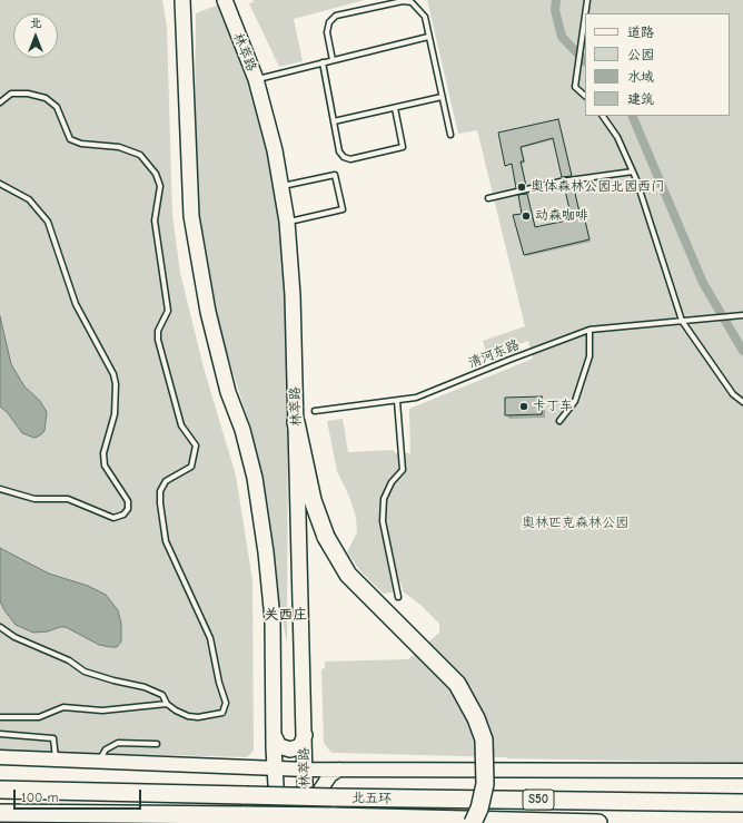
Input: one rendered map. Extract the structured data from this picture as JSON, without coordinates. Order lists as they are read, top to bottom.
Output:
{
  "streets": {
    "highway": ["北五环", "S50"],
    "main road": ["林萃路"],
    "lane": ["清河东路"]
  },
  "districts": ["关西庄"],
  "parks": ["奥林匹克森林公园"],
  "places": ["奥体森林公园北园西门", "动森咖啡", "卡丁车"],
  "legend": [
    "道路",
    "公园",
    "水域",
    "建筑"
  ],
  "scale_bar": "100 m",
  "north": "top"
}
